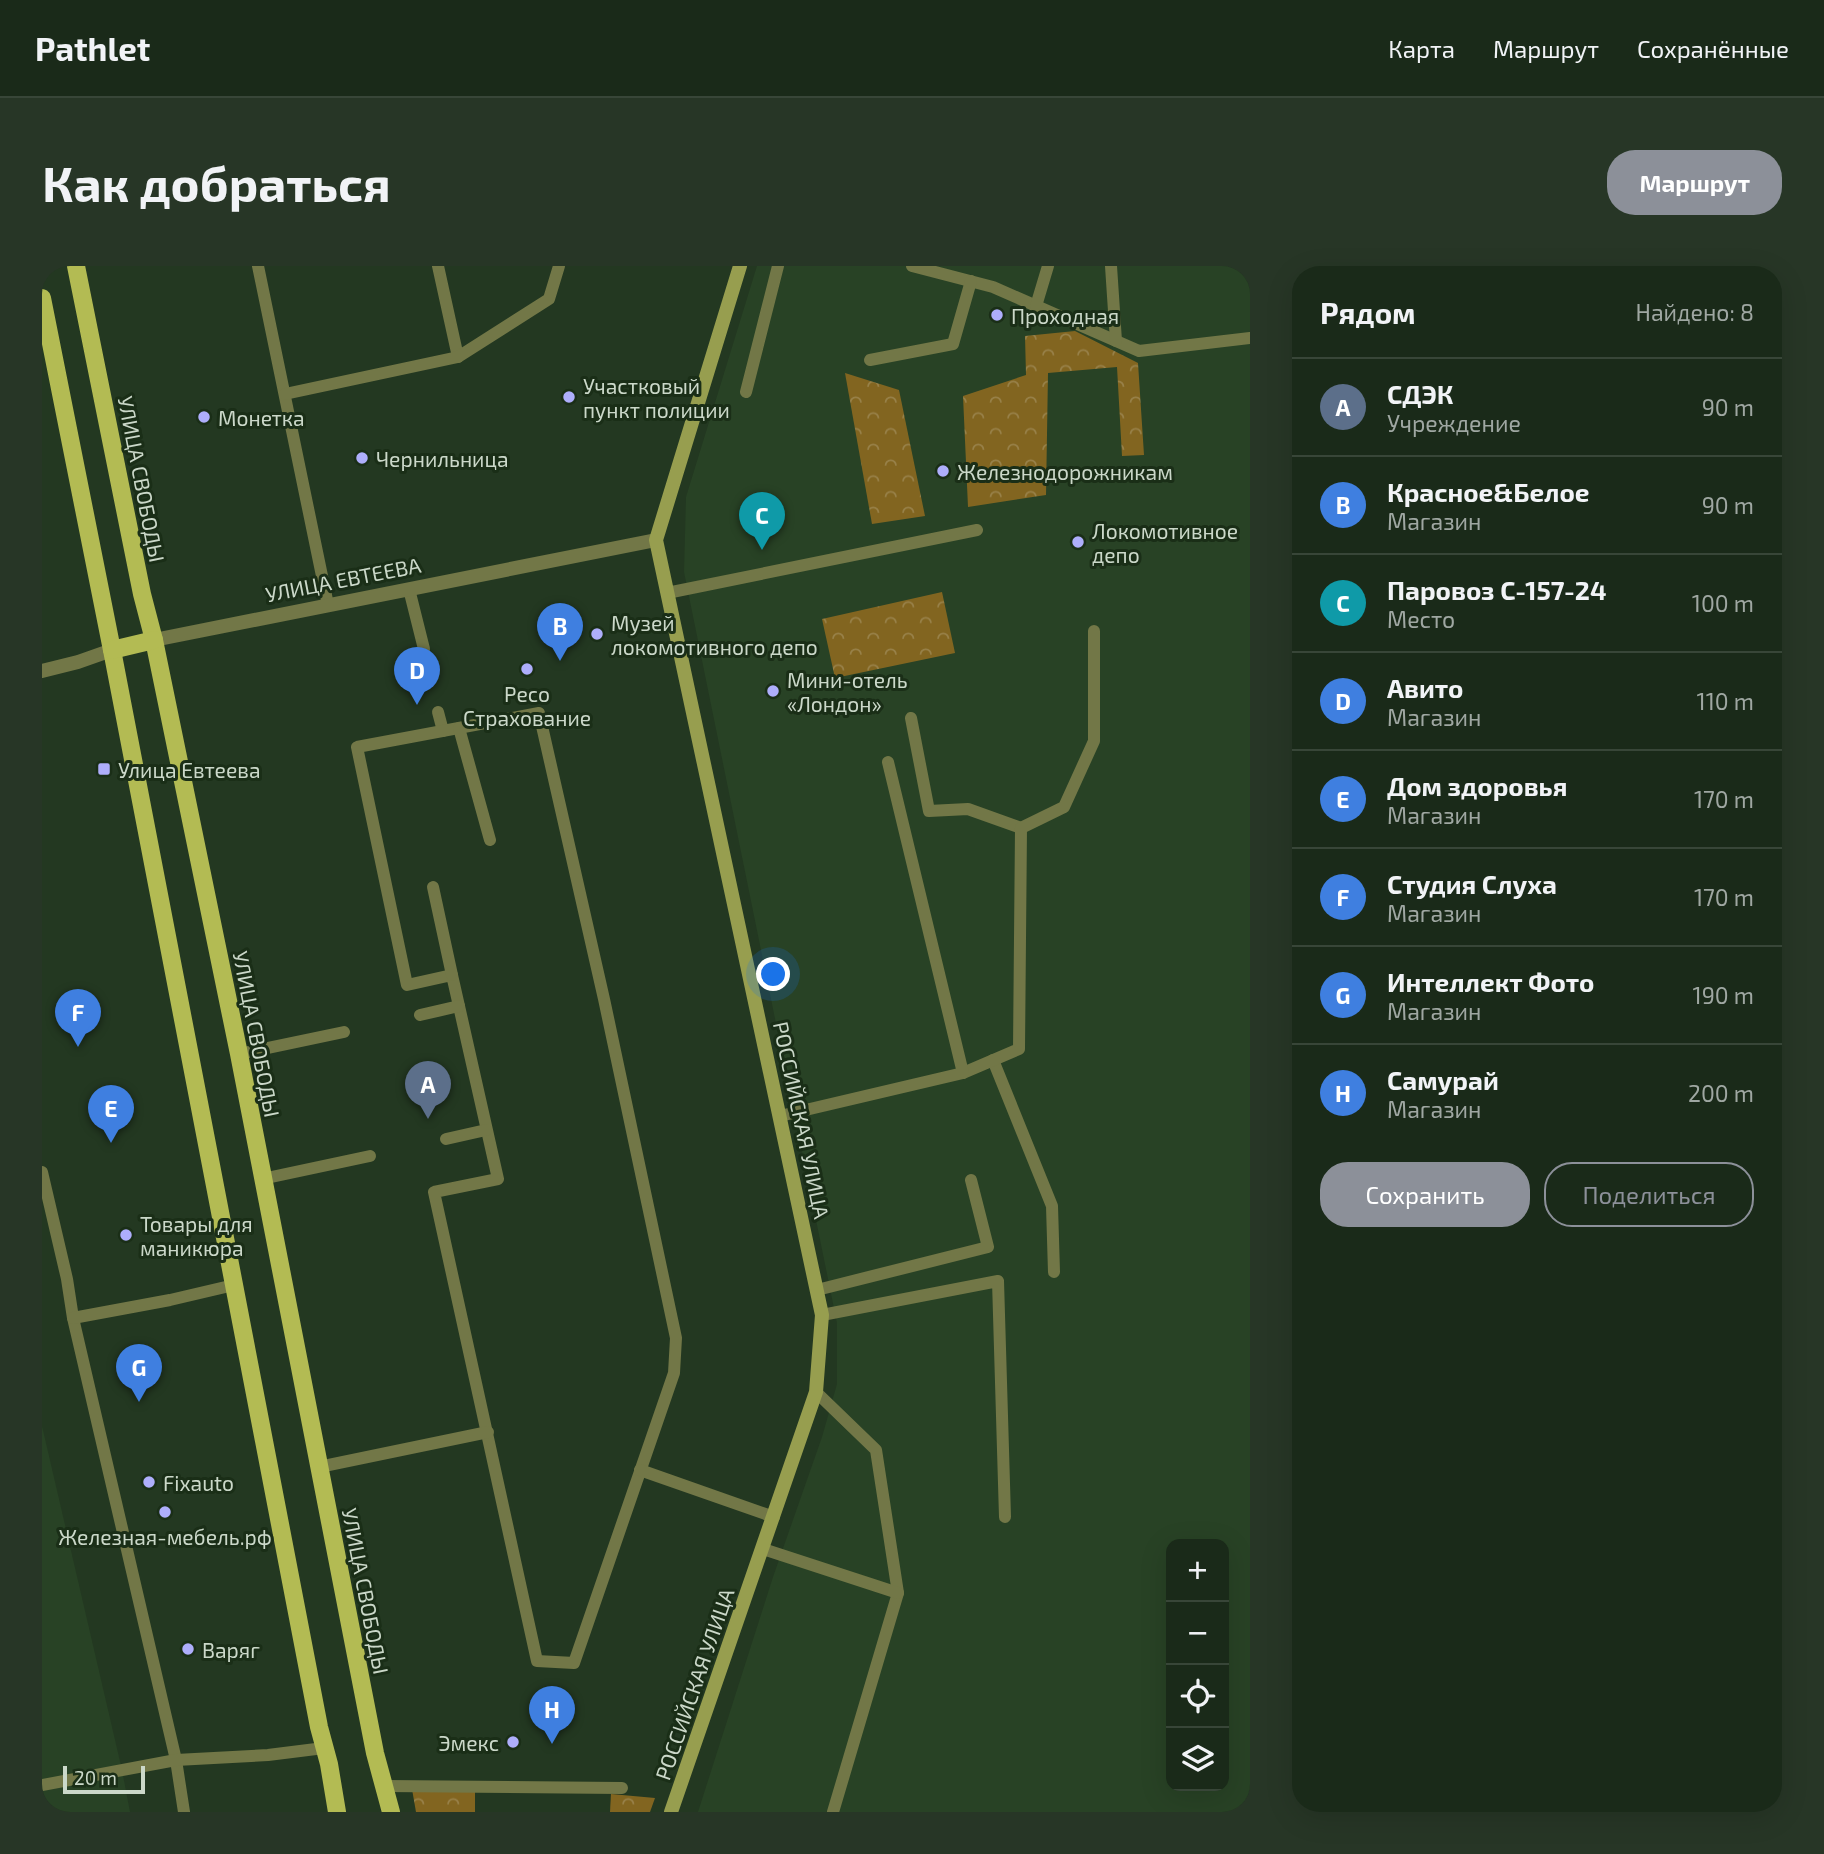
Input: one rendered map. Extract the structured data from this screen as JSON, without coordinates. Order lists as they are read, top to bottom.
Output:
{
  "streets": {
    "main road": ["УЛИЦА СВОБОДЫ", "УЛИЦА ЕВТЕЕВА", "РОССИЙСКАЯ УЛИЦА"]
  },
  "crossings": [
    ["УЛИЦА СВОБОДЫ", "УЛИЦА ЕВТЕЕВА"],
    ["УЛИЦА ЕВТЕЕВА", "РОССИЙСКАЯ УЛИЦА"]
  ],
  "places": {
    "other": [
      "Проходная",
      "Участковый пункт полиции",
      "Монетка",
      "Чернильница",
      "Железнодорожникам",
      "Локомотивное депо",
      "Музей локомотивного депо",
      "Ресо Страхование",
      "Мини-отель «Лондон»",
      "Товары для маникюра",
      "Fixauto",
      "Железная-мебель.рф",
      "Варяг",
      "Эмекс"
    ],
    "transit": ["Улица Евтеева"]
  },
  "scale_bar": "20 m",
  "page": {
    "header": "Pathlet",
    "nav": ["Карта", "Маршрут", "Сохранённые"],
    "buttons": [
      "Маршрут",
      ["Сохранить", "Поделиться"]
    ],
    "title": "Как добраться",
    "heading": ["Рядом", "Найдено: 8"],
    "list": [
      {
        "mark": "A",
        "name": "СДЭК",
        "note": "Учреждение",
        "value": "90 m"
      },
      {
        "mark": "B",
        "name": "Красное&Белое",
        "note": "Магазин",
        "value": "90 m"
      },
      {
        "mark": "C",
        "name": "Паровоз С-157-24",
        "note": "Место",
        "value": "100 m"
      },
      {
        "mark": "D",
        "name": "Авито",
        "note": "Магазин",
        "value": "110 m"
      },
      {
        "mark": "E",
        "name": "Дом здоровья",
        "note": "Магазин",
        "value": "170 m"
      },
      {
        "mark": "F",
        "name": "Студия Слуха",
        "note": "Магазин",
        "value": "170 m"
      },
      {
        "mark": "G",
        "name": "Интеллект Фото",
        "note": "Магазин",
        "value": "190 m"
      },
      {
        "mark": "H",
        "name": "Самурай",
        "note": "Магазин",
        "value": "200 m"
      }
    ],
    "pins": [
      "C",
      "B",
      "D",
      "F",
      "A",
      "E",
      "G",
      "H"
    ],
    "map_buttons": ["+", "−"],
    "scale": "20 m"
  }
}
